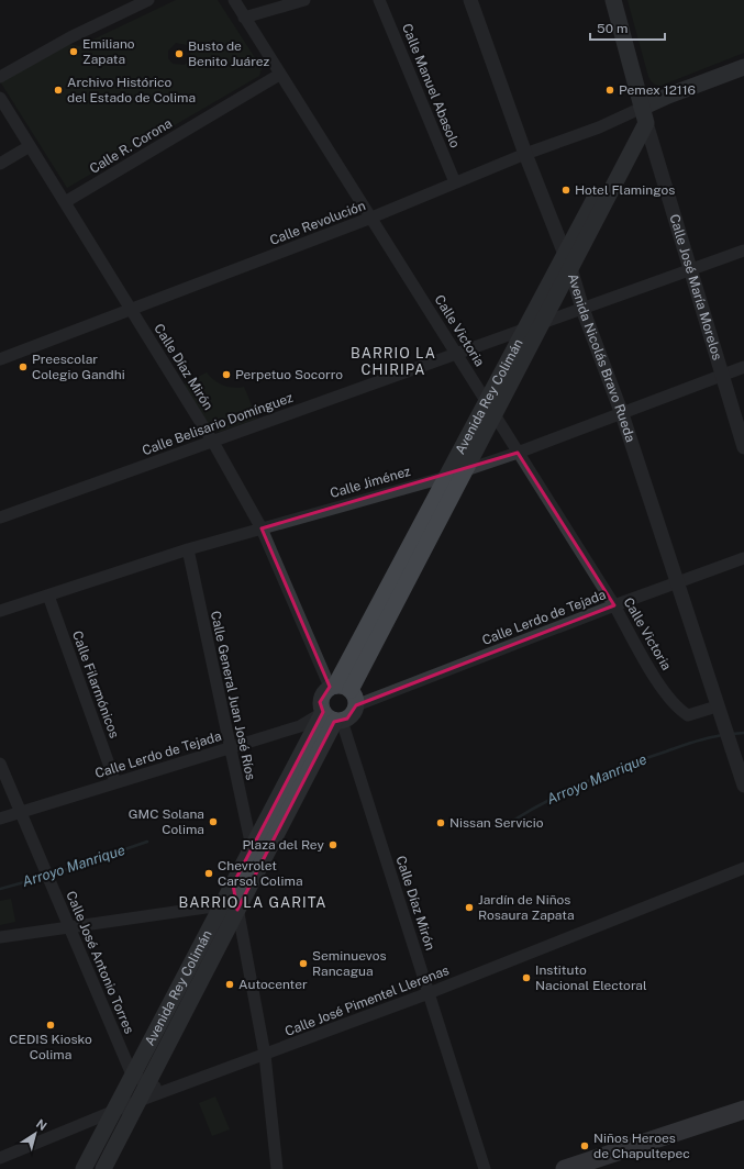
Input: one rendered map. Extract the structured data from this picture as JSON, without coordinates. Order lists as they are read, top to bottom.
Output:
{
  "streets": {
    "main road": ["Calle José María Morelos", "Avenida Rey Colimán"],
    "street": [
      "Calle Manuel Abasolo",
      "Calle R. Corona",
      "Calle Revolución",
      "Calle Victoria",
      "Avenida Nicolás Bravo Rueda",
      "Calle Díaz Mirón",
      "Calle Belisario Domínguez",
      "Calle Jiménez",
      "Calle Lerdo de Tejada",
      "Calle Filarmónicos",
      "Calle General Juan José Ríos",
      "Calle José Antonio Torres",
      "Calle José Pimentel Llerenas"
    ]
  },
  "crossings": [
    ["Calle Manuel Abasolo", "Calle Revolución"],
    ["Calle R. Corona", "Calle Victoria"],
    ["Calle R. Corona", "Calle Díaz Mirón"],
    ["Calle Revolución", "Calle José María Morelos"],
    ["Calle Revolución", "Calle Victoria"],
    ["Calle Revolución", "Avenida Nicolás Bravo Rueda"],
    ["Calle Revolución", "Calle Díaz Mirón"],
    ["Calle Revolución", "Avenida Rey Colimán"],
    ["Calle José María Morelos", "Avenida Rey Colimán"],
    ["Calle José María Morelos", "Calle Belisario Domínguez"],
    ["Calle José María Morelos", "Calle Jiménez"],
    ["Calle Victoria", "Avenida Nicolás Bravo Rueda"],
    ["Calle Victoria", "Avenida Rey Colimán"],
    ["Calle Victoria", "Calle Belisario Domínguez"],
    ["Calle Victoria", "Calle Jiménez"],
    ["Calle Victoria", "Calle Lerdo de Tejada"],
    ["Avenida Nicolás Bravo Rueda", "Avenida Rey Colimán"],
    ["Avenida Nicolás Bravo Rueda", "Calle Belisario Domínguez"],
    ["Avenida Nicolás Bravo Rueda", "Calle Jiménez"],
    ["Avenida Nicolás Bravo Rueda", "Calle Lerdo de Tejada"],
    ["Calle Díaz Mirón", "Avenida Rey Colimán"],
    ["Calle Díaz Mirón", "Calle Belisario Domínguez"],
    ["Calle Díaz Mirón", "Calle Jiménez"],
    ["Calle Díaz Mirón", "Calle Lerdo de Tejada"],
    ["Calle Díaz Mirón", "Calle José Pimentel Llerenas"],
    ["Avenida Rey Colimán", "Calle Belisario Domínguez"],
    ["Avenida Rey Colimán", "Calle Jiménez"],
    ["Avenida Rey Colimán", "Calle Lerdo de Tejada"],
    ["Avenida Rey Colimán", "Calle General Juan José Ríos"],
    ["Avenida Rey Colimán", "Calle José Antonio Torres"],
    ["Avenida Rey Colimán", "Calle José Pimentel Llerenas"],
    ["Calle Jiménez", "Calle Filarmónicos"],
    ["Calle Jiménez", "Calle General Juan José Ríos"],
    ["Calle Lerdo de Tejada", "Calle Filarmónicos"],
    ["Calle Lerdo de Tejada", "Calle General Juan José Ríos"],
    ["Calle Lerdo de Tejada", "Calle José Antonio Torres"]
  ],
  "districts": ["BARRIO LA CHIRIPA", "BARRIO LA GARITA"],
  "water": ["Arroyo Manrique"],
  "places": [
    "Emiliano Zapata",
    "Busto de Benito Juárez",
    "Archivo Histórico del Estado de Colima",
    "Pemex 12116",
    "Hotel Flamingos",
    "Preescolar Colegio Gandhi",
    "Perpetuo Socorro",
    "GMC Solana Colima",
    "Nissan Servicio",
    "Plaza del Rey",
    "Chevrolet Carsol Colima",
    "Jardín de Niños Rosaura Zapata",
    "Seminuevos Rancagua",
    "Instituto Nacional Electoral",
    "Autocenter",
    "CEDIS Kiosko Colima",
    "Niños Heroes de Chapultepec"
  ],
  "scale_bar": "50 m",
  "north": "top right"
}
